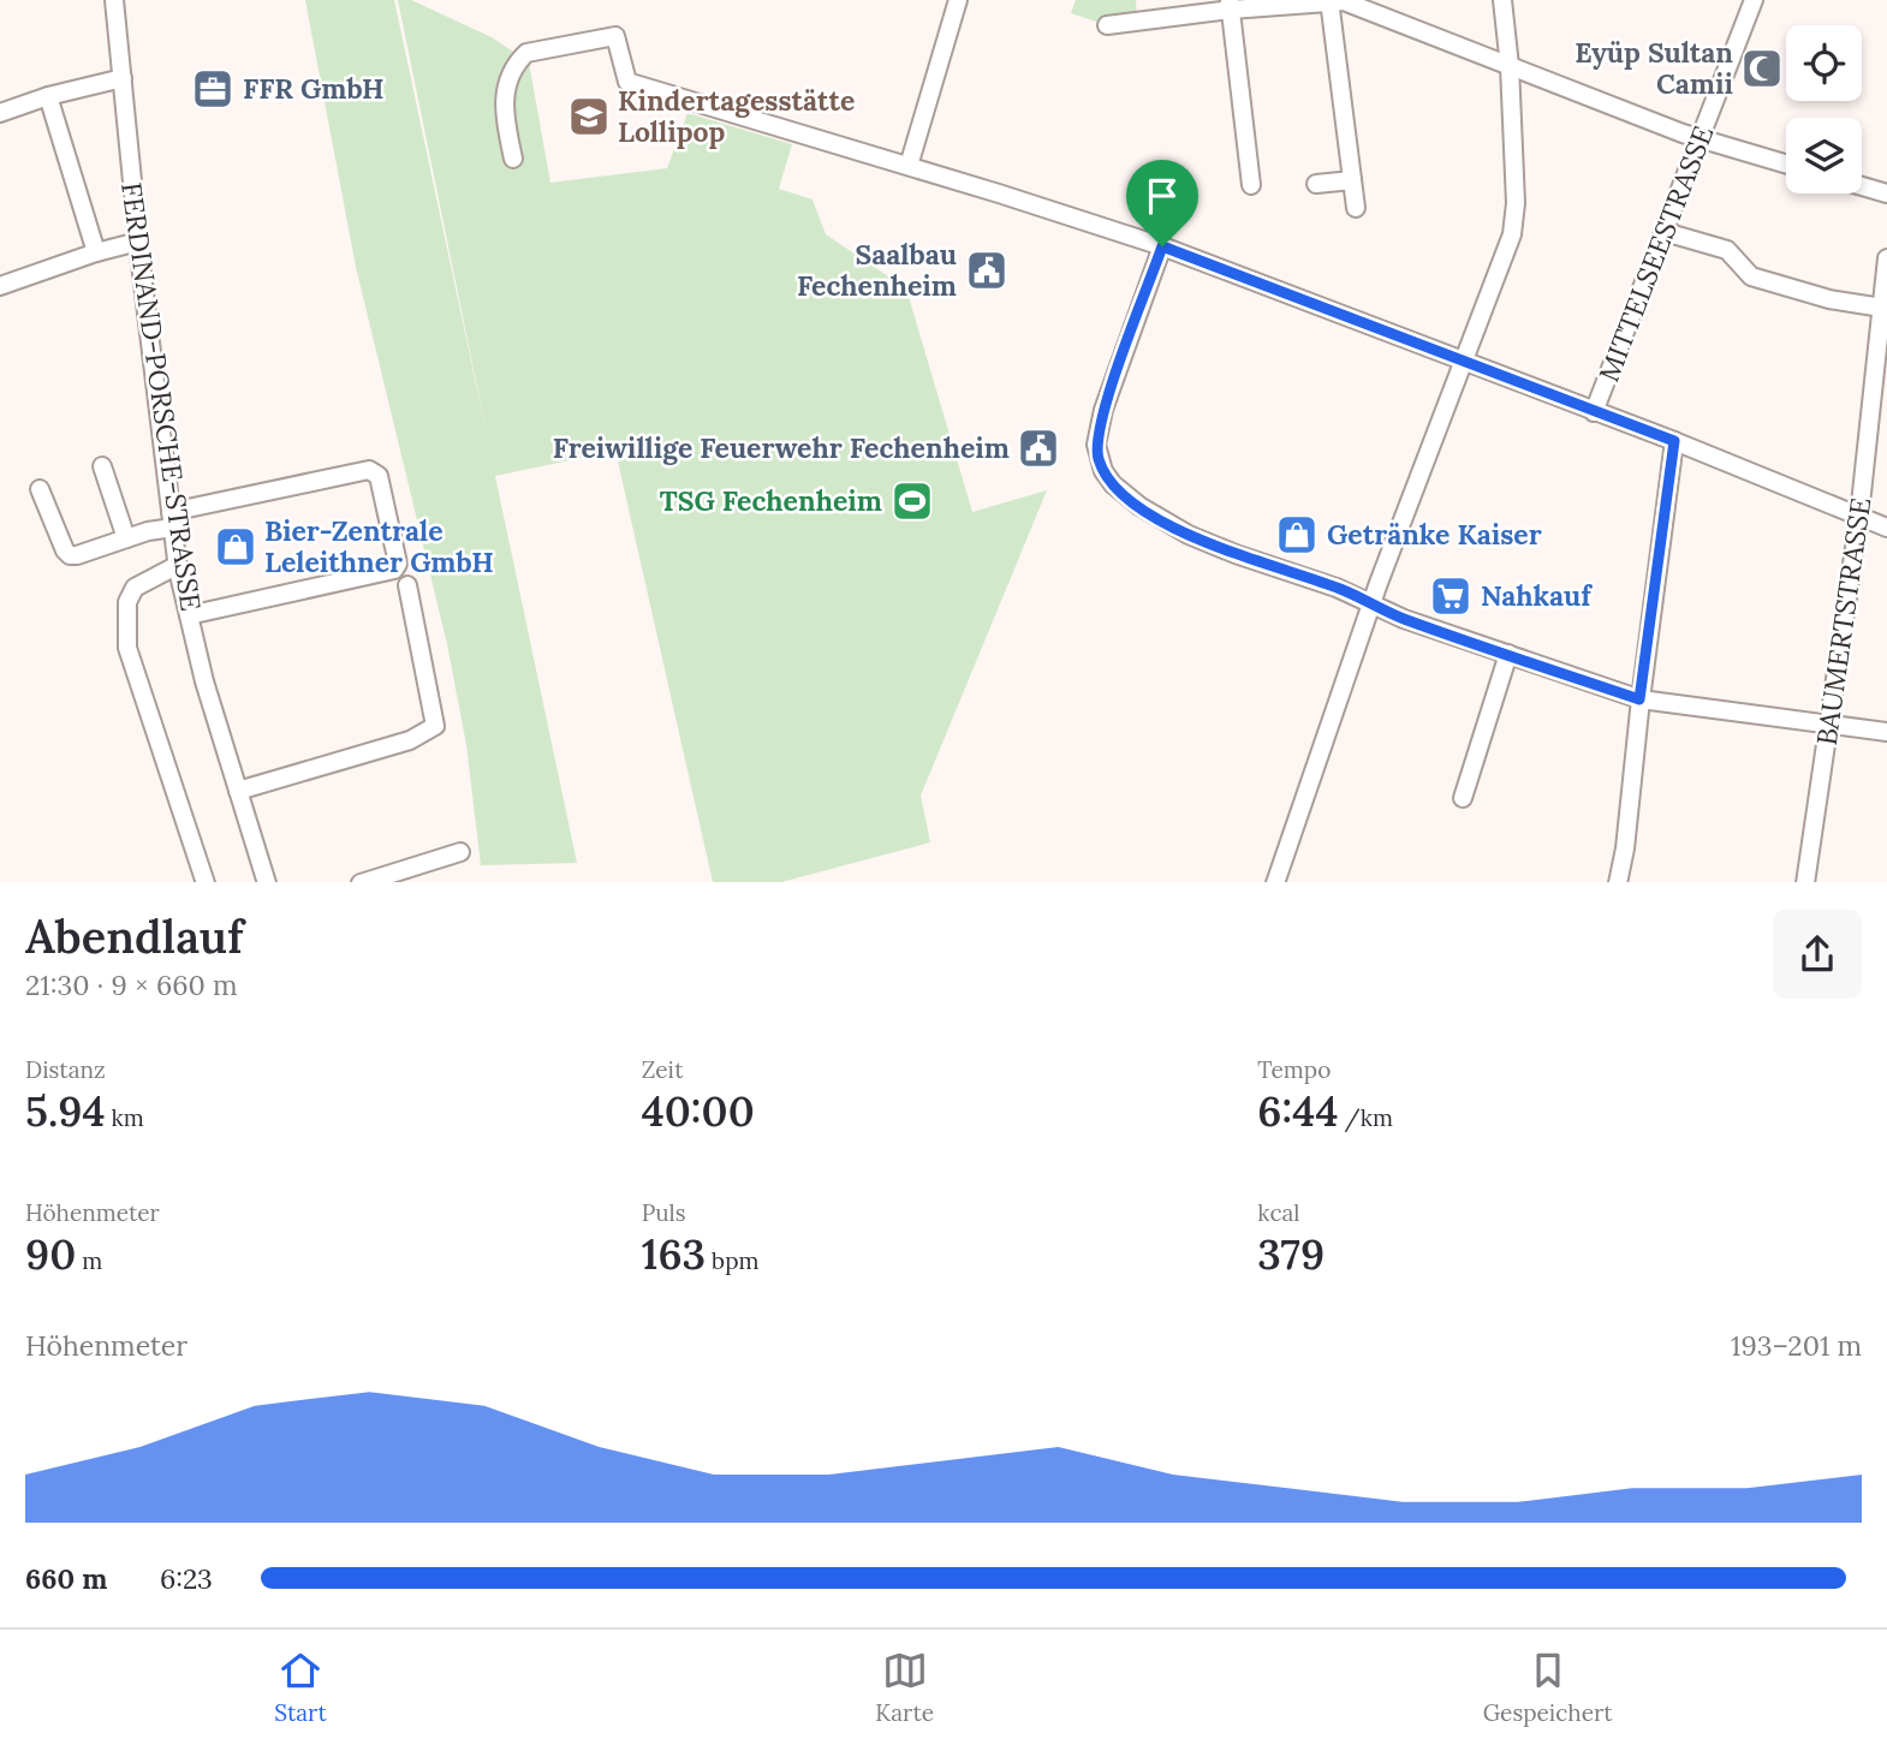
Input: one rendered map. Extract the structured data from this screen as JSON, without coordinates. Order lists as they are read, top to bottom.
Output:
{
  "streets": {
    "street": ["MITTELSEESTRASSE", "FERDINAND-PORSCHE-STRASSE", "BAUMERTSTRASSE"]
  },
  "places": {
    "mosque": ["Eyüp Sultan Camii"],
    "office": ["FFR GmbH"],
    "school or university": ["Kindertagesstätte Lollipop"],
    "public building": ["Saalbau Fechenheim", "Freiwillige Feuerwehr Fechenheim"],
    "sports": ["TSG Fechenheim"],
    "shop": ["Getränke Kaiser", "Bier-Zentrale Leleithner GmbH"],
    "supermarket": ["Nahkauf"]
  },
  "page": {
    "heading": ["Abendlauf", "21:30 · 9 × 660 m"],
    "stats": [
      ["Distanz", "5.94 km"],
      ["Zeit", "40:00"],
      ["Tempo", "6:44 /km"],
      ["Höhenmeter", "90 m"],
      ["Puls", "163 bpm"],
      ["kcal", "379"]
    ],
    "chart": ["Höhenmeter", "193–201 m"],
    "list": [
      {
        "name": "660 m",
        "note": "6:23"
      }
    ],
    "tabs": ["Start", "Karte", "Gespeichert"]
  }
}
